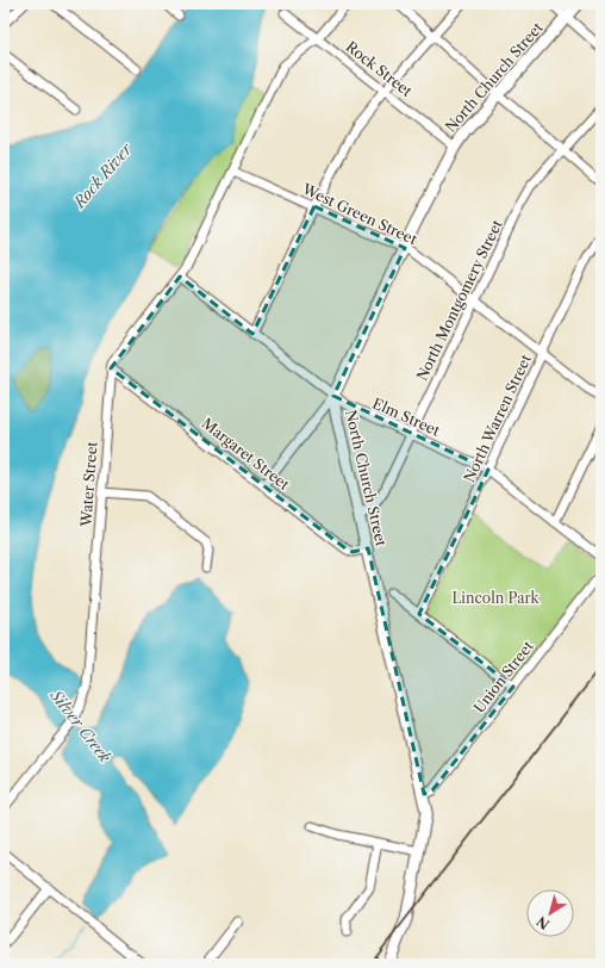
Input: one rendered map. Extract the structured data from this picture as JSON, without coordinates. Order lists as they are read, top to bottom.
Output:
{
  "streets": {
    "main road": ["North Church Street"],
    "street": [
      "Rock Street",
      "West Green Street",
      "North Montgomery Street",
      "Elm Street",
      "North Warren Street",
      "Margaret Street",
      "Water Street",
      "Union Street"
    ]
  },
  "crossings": [
    ["Rock Street", "North Church Street"],
    ["Rock Street", "Water Street"],
    ["North Church Street", "West Green Street"],
    ["North Church Street", "North Montgomery Street"],
    ["North Church Street", "Elm Street"],
    ["North Church Street", "Margaret Street"],
    ["North Church Street", "Union Street"],
    ["West Green Street", "North Montgomery Street"],
    ["West Green Street", "North Warren Street"],
    ["West Green Street", "Water Street"],
    ["North Montgomery Street", "Elm Street"],
    ["Elm Street", "North Warren Street"],
    ["Elm Street", "Water Street"],
    ["Margaret Street", "Water Street"]
  ],
  "water": ["Rock River", "Silver Creek"],
  "parks": ["Lincoln Park"],
  "north": "bottom left"
}
